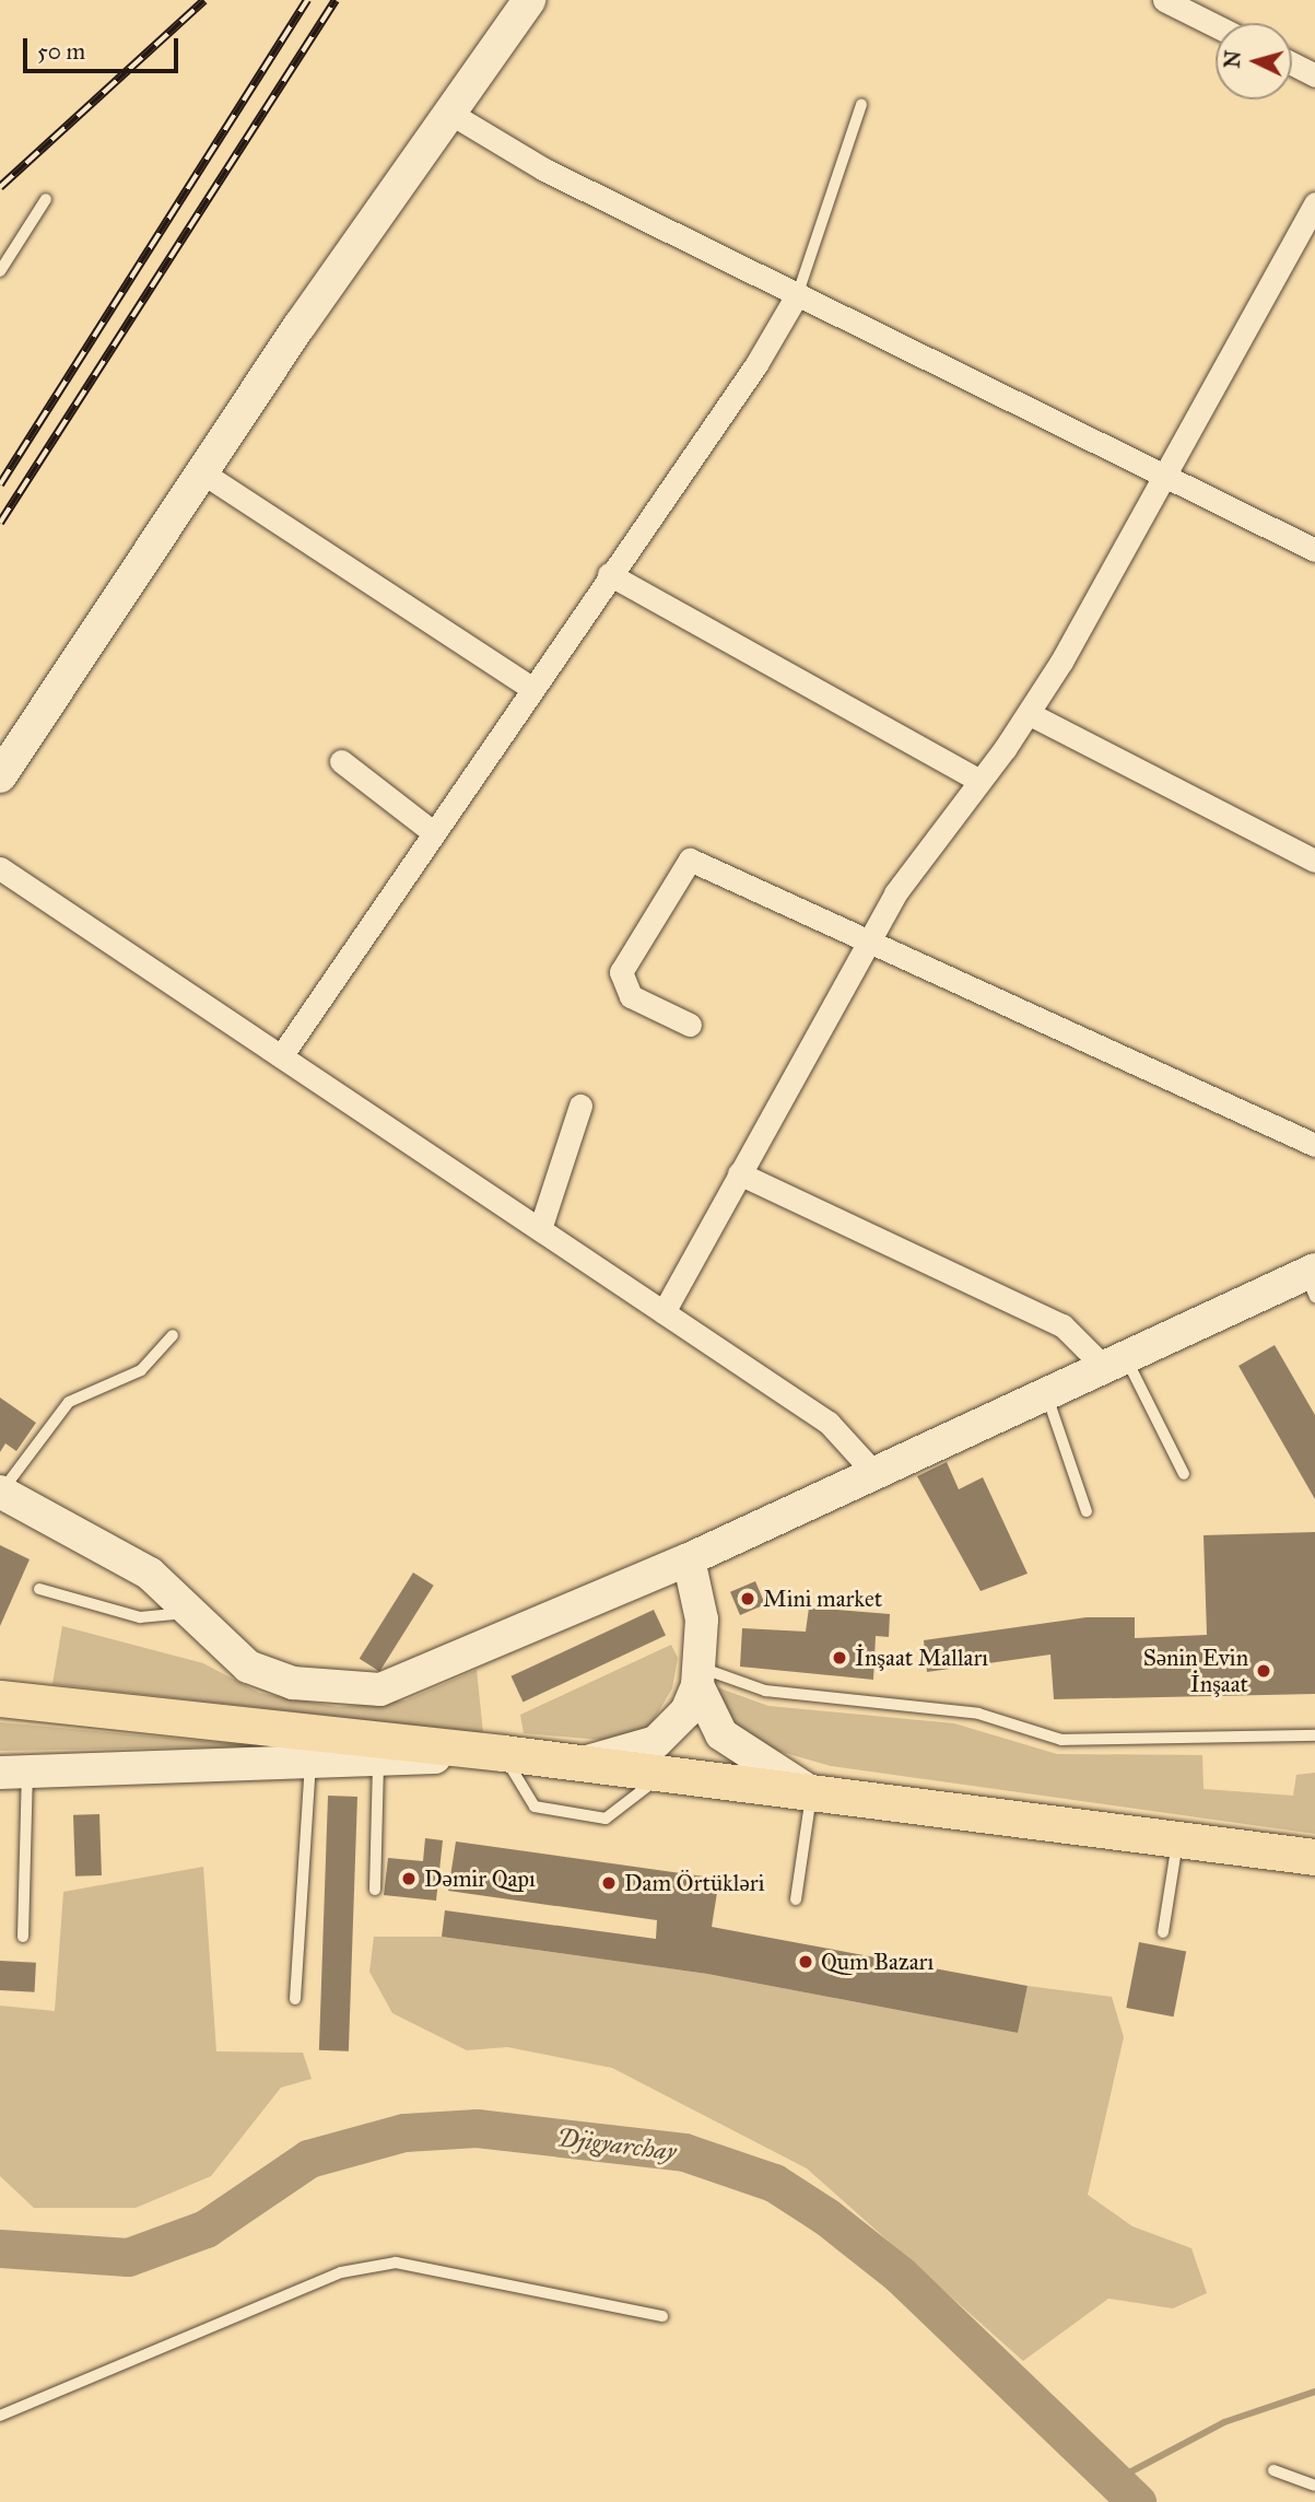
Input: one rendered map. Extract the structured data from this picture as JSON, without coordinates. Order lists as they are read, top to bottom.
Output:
{
  "water": ["Djigyarchay"],
  "places": [
    "Mini market",
    "İnşaat Malları",
    "Sənin Evin İnşaat",
    "Dəmir Qapı",
    "Dam Örtükləri",
    "Qum Bazarı"
  ],
  "scale_bar": "50 m",
  "north": "left"
}
